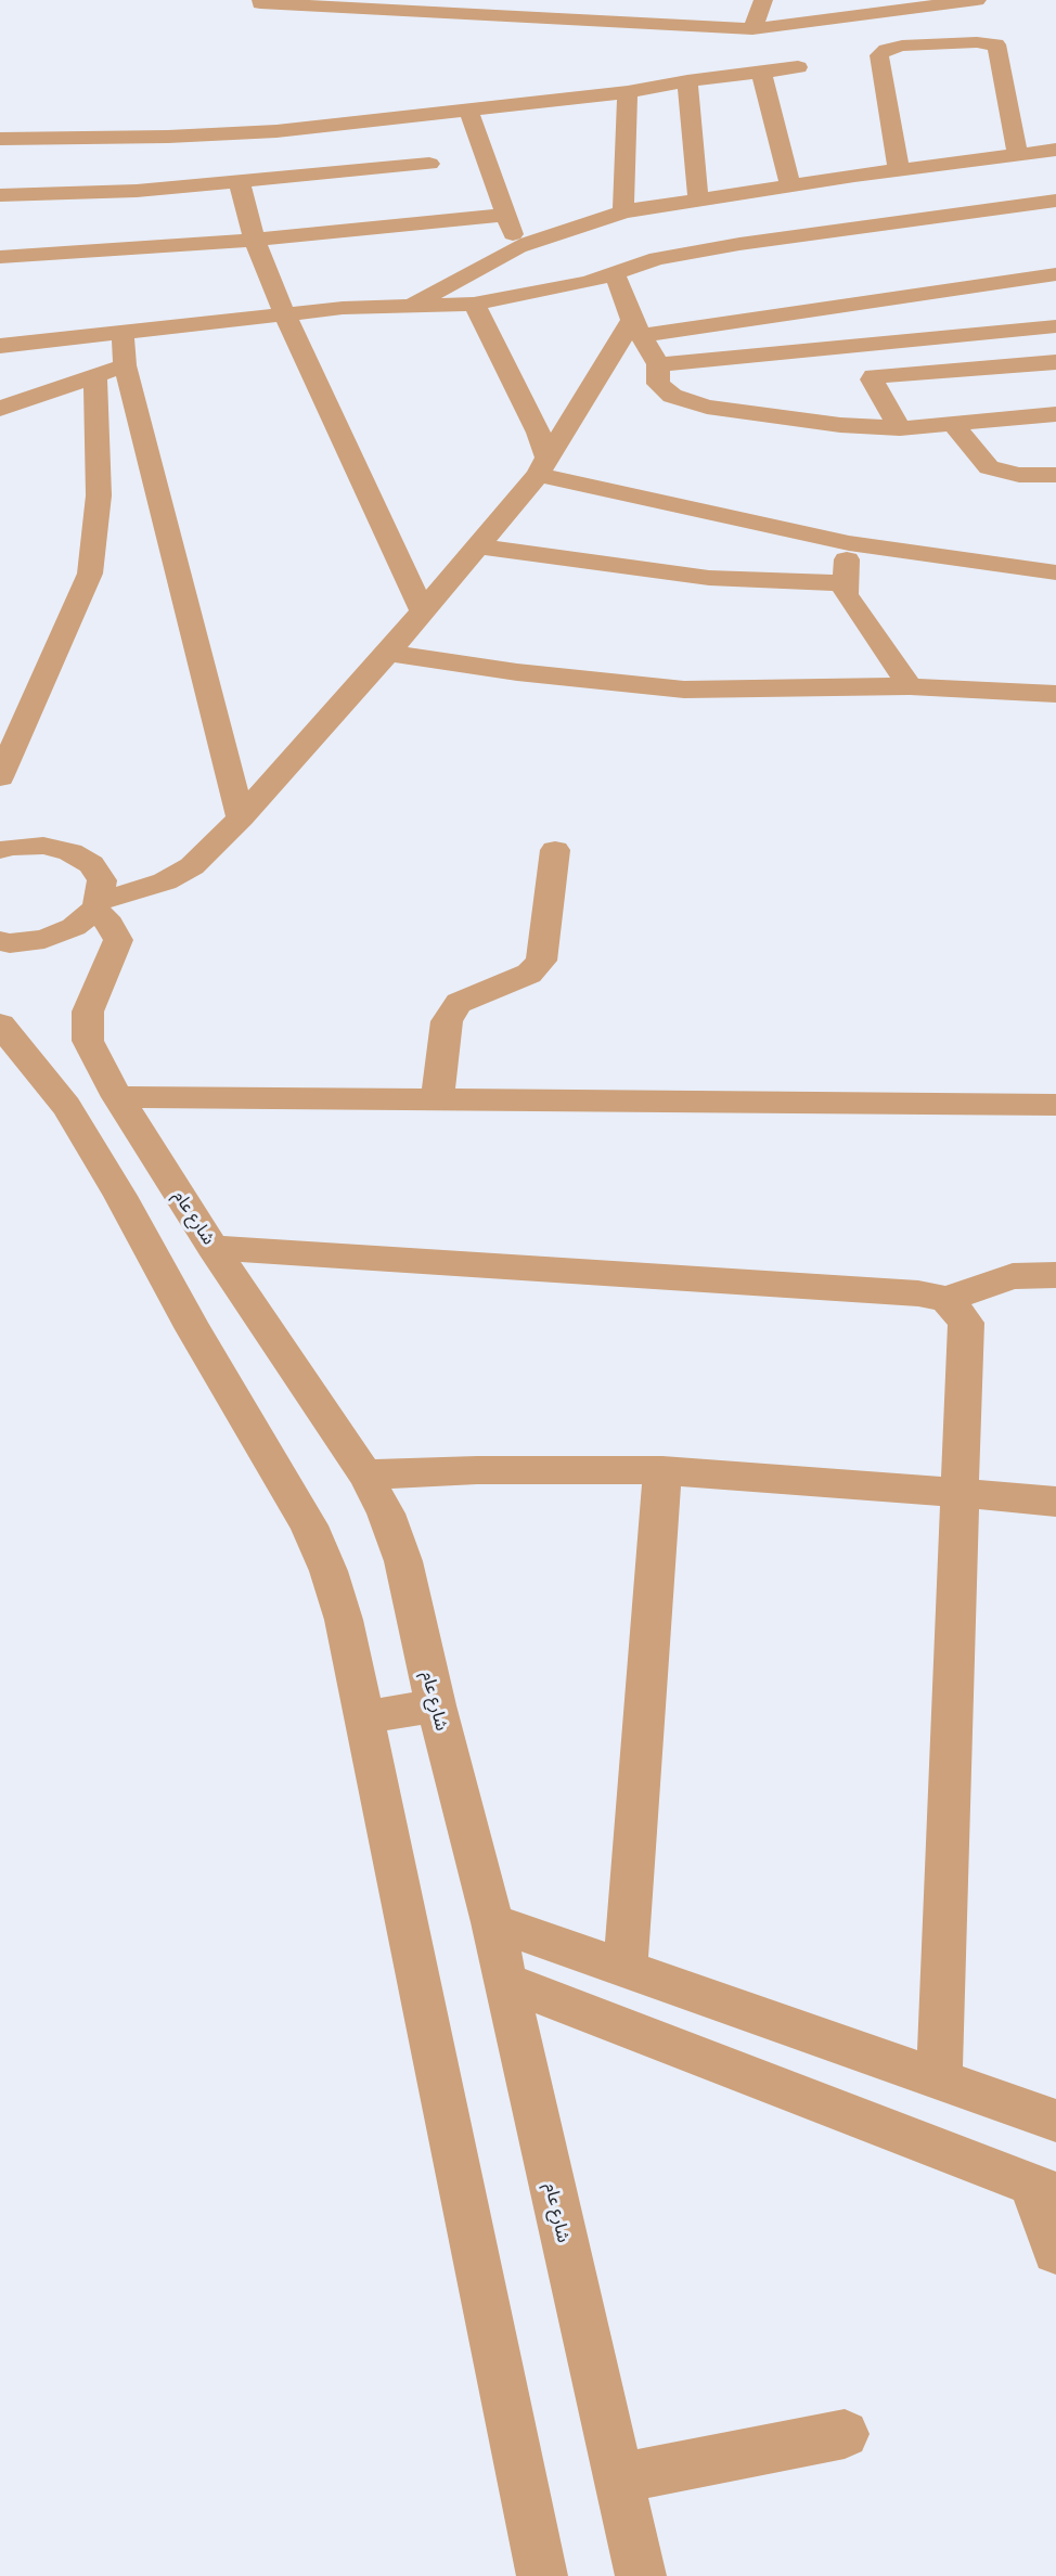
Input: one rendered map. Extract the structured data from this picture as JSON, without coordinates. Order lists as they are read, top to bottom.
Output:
{
  "streets": {
    "street": ["شارع عام"]
  }
}
